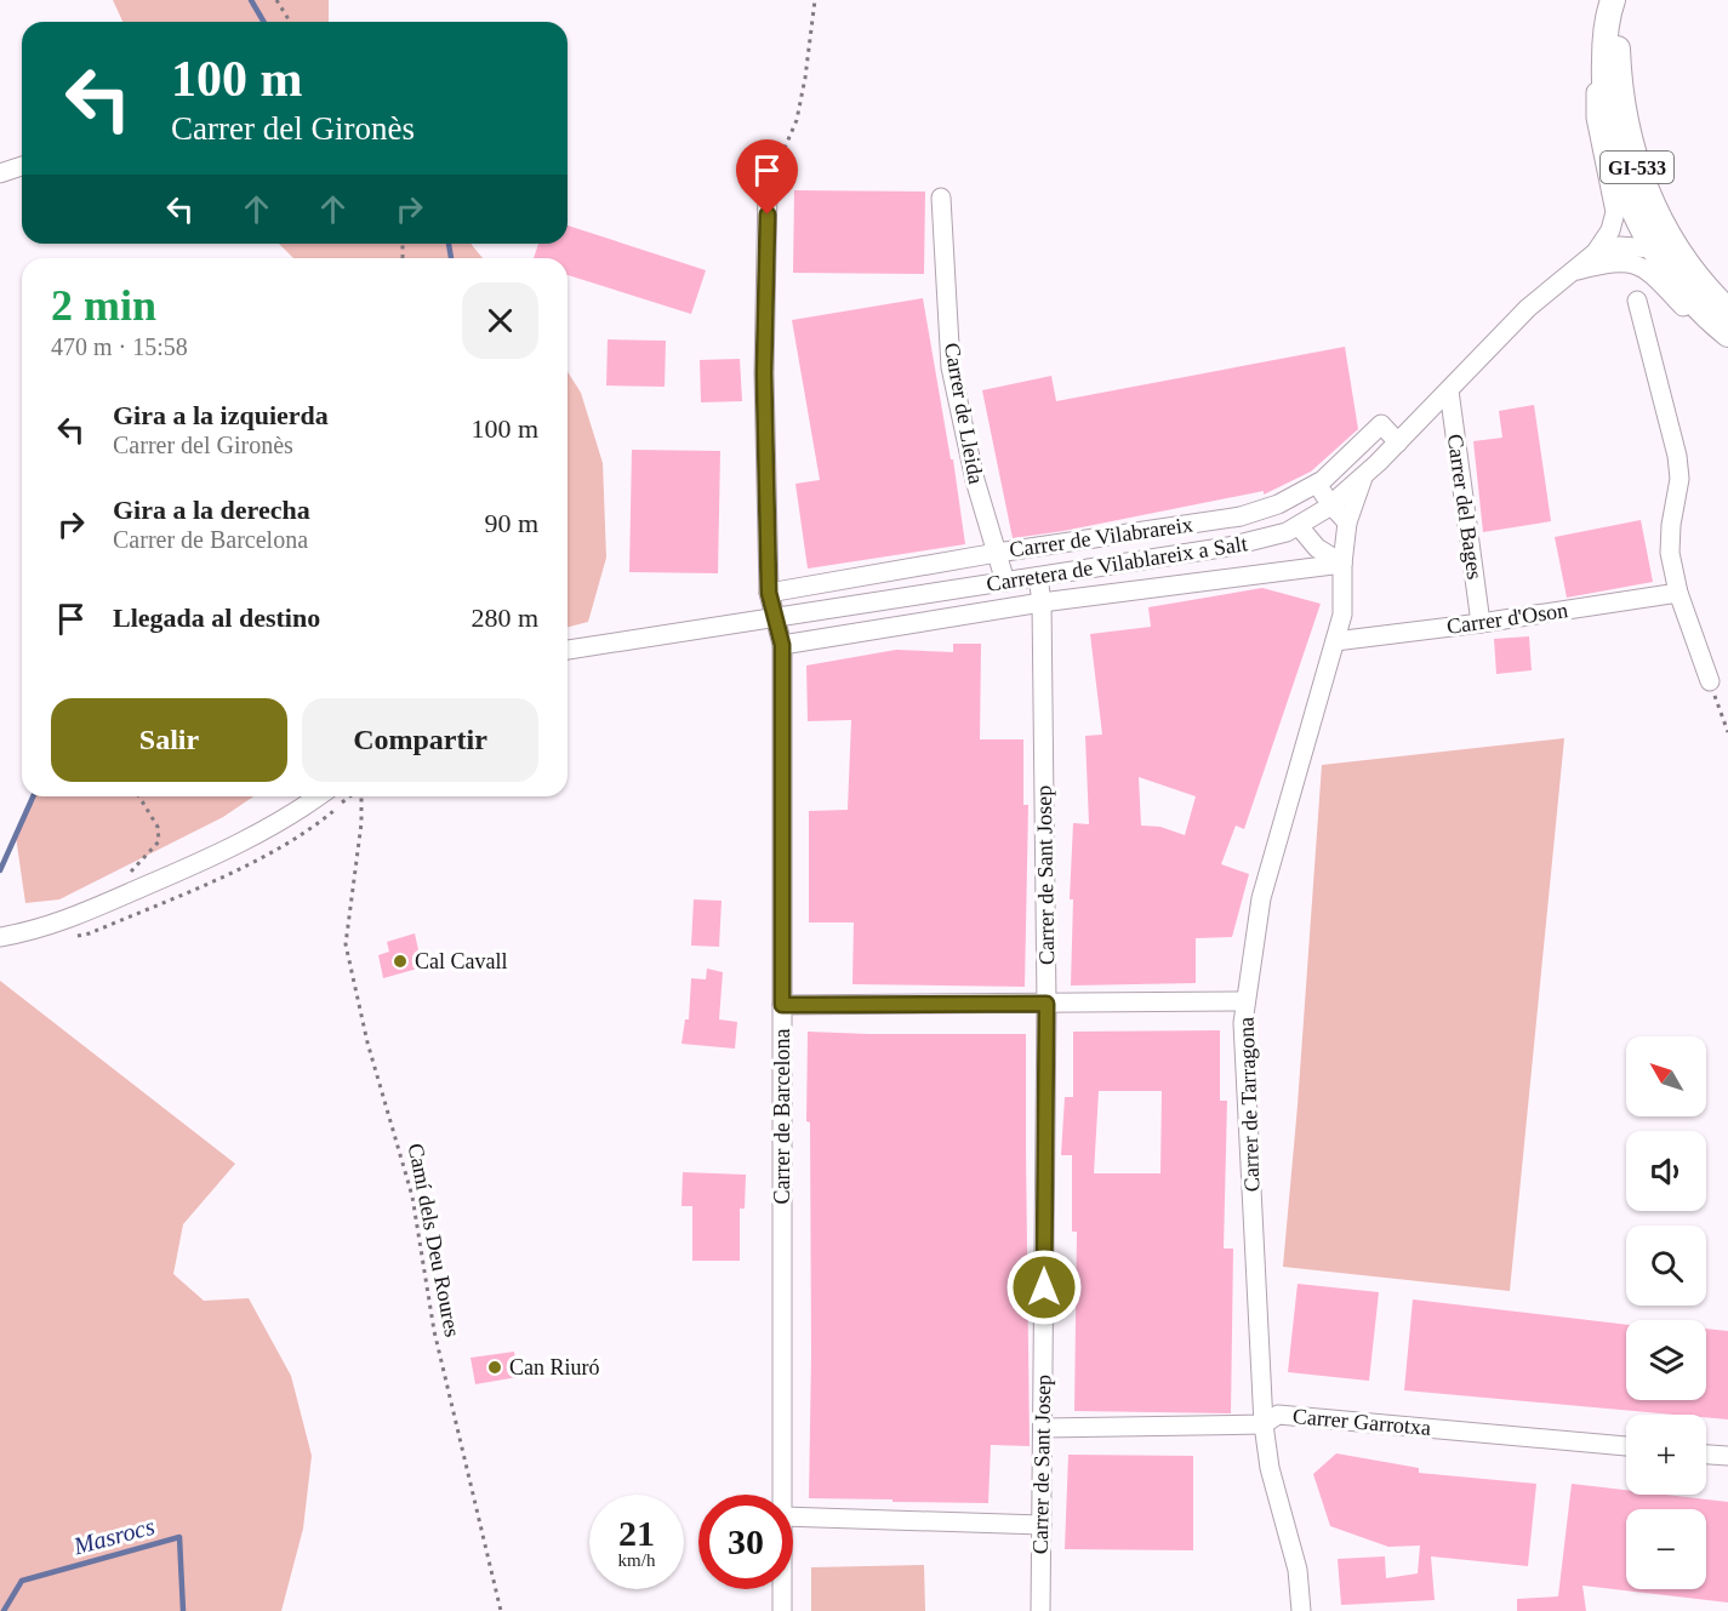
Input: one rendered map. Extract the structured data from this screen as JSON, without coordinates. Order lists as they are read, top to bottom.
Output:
{
  "streets": {
    "main road": ["GI-533"],
    "street": [
      "Carrer de Lleida",
      "Carrer del Bages",
      "Carrer de Vilabrareix",
      "Carretera de Vilablareix a Salt",
      "Carrer d'Oson",
      "Carrer de Sant Josep",
      "Carrer de Tarragona",
      "Carrer de Barcelona",
      "Carrer Garrotxa"
    ],
    "path": ["Camí dels Deu Roures"]
  },
  "crossings": [
    ["Carrer de Lleida", "Carrer de Vilabrareix"],
    ["Carrer de Lleida", "Carretera de Vilablareix a Salt"],
    ["Carrer del Bages", "Carretera de Vilablareix a Salt"],
    ["Carrer del Bages", "Carrer d'Oson"],
    ["Carrer de Vilabrareix", "Carretera de Vilablareix a Salt"],
    ["Carrer de Vilabrareix", "Carrer de Barcelona"],
    ["Carretera de Vilablareix a Salt", "Carrer de Sant Josep"],
    ["Carretera de Vilablareix a Salt", "Carrer de Tarragona"],
    ["Carretera de Vilablareix a Salt", "Carrer de Barcelona"],
    ["Carrer d'Oson", "Carrer de Tarragona"],
    ["Carrer de Sant Josep", "Carrer Garrotxa"],
    ["Carrer de Tarragona", "Carrer Garrotxa"]
  ],
  "water": ["Masrocs"],
  "places": ["Cal Cavall", "Can Riuró"],
  "north": "top left",
  "page": {
    "turn": ["100 m", "Carrer del Gironès"],
    "heading": ["2 min", "470 m · 15:58"],
    "list": [
      {
        "name": "Gira a la izquierda",
        "note": "Carrer del Gironès",
        "value": "100 m"
      },
      {
        "name": "Gira a la derecha",
        "note": "Carrer de Barcelona",
        "value": "90 m"
      },
      {
        "name": "Llegada al destino",
        "value": "280 m"
      }
    ],
    "buttons": ["Salir", "Compartir"],
    "map_buttons": ["+", "−"],
    "speed": "21 km/h",
    "limit": "30"
  }
}
